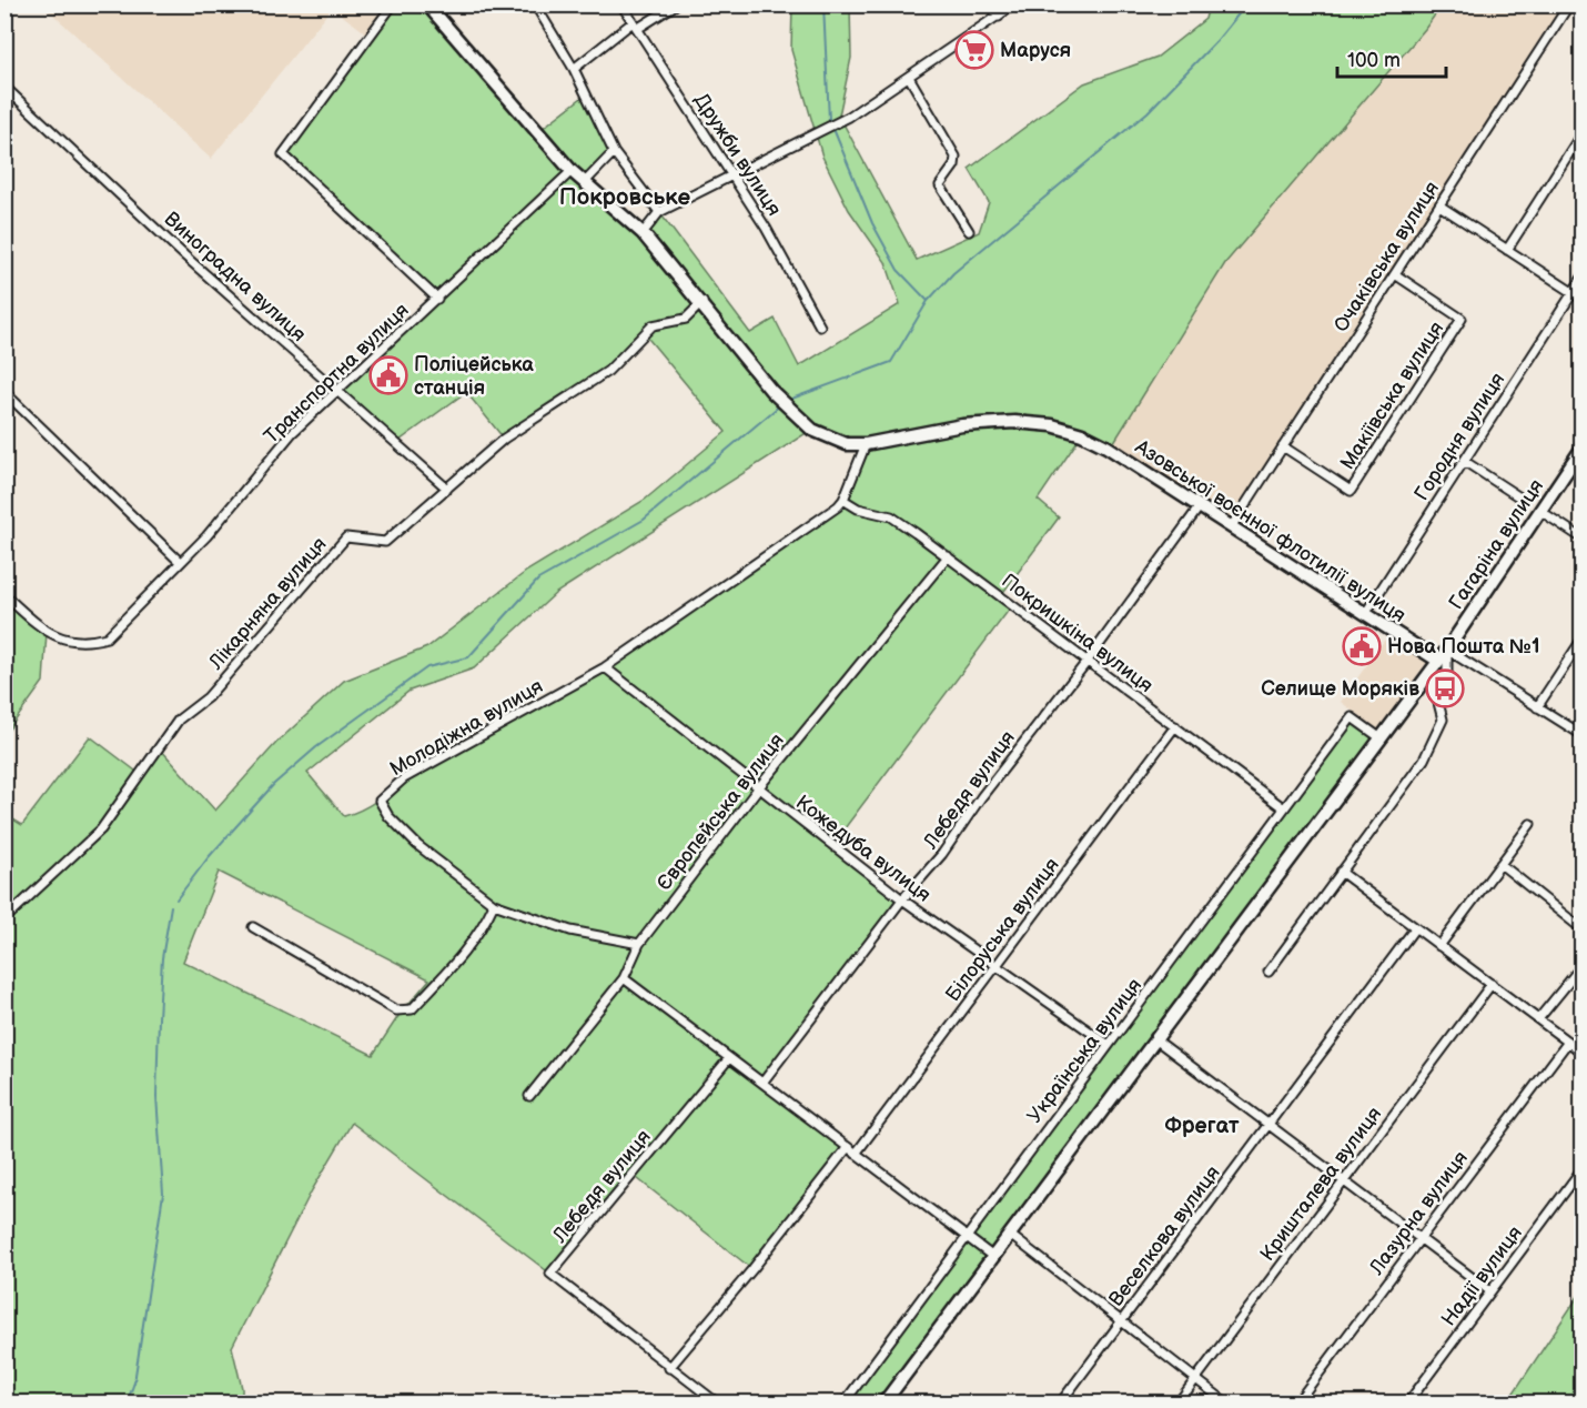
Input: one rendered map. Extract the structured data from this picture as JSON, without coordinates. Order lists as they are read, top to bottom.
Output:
{
  "streets": {
    "street": [
      "Дружби вулиця",
      "Очаківська вулиця",
      "Виноградна вулиця",
      "Транспортна вулиця",
      "Макіївська вулиця",
      "Городня вулиця",
      "Азовської воєнної флотилії вулиця",
      "Гагаріна вулиця",
      "Лікарняна вулиця",
      "Покришкіна вулиця",
      "Молодіжна вулиця",
      "Лебедя вулиця",
      "Європейська вулиця",
      "Кожедуба вулиця",
      "Білоруська вулиця",
      "Українська вулиця",
      "Кришталева вулиця",
      "Лазурна вулиця",
      "Веселкова вулиця",
      "Надії вулиця"
    ]
  },
  "crossings": [
    ["Очаківська вулиця", "Макіївська вулиця"],
    ["Очаківська вулиця", "Азовської воєнної флотилії вулиця"],
    ["Виноградна вулиця", "Транспортна вулиця"],
    ["Виноградна вулиця", "Лікарняна вулиця"],
    ["Транспортна вулиця", "Азовської воєнної флотилії вулиця"],
    ["Городня вулиця", "Азовської воєнної флотилії вулиця"],
    ["Азовської воєнної флотилії вулиця", "Гагаріна вулиця"],
    ["Азовської воєнної флотилії вулиця", "Лікарняна вулиця"],
    ["Азовської воєнної флотилії вулиця", "Лебедя вулиця"],
    ["Гагаріна вулиця", "Українська вулиця"],
    ["Покришкіна вулиця", "Молодіжна вулиця"],
    ["Покришкіна вулиця", "Лебедя вулиця"],
    ["Покришкіна вулиця", "Європейська вулиця"],
    ["Покришкіна вулиця", "Білоруська вулиця"],
    ["Покришкіна вулиця", "Українська вулиця"],
    ["Молодіжна вулиця", "Кожедуба вулиця"],
    ["Лебедя вулиця", "Кожедуба вулиця"],
    ["Європейська вулиця", "Кожедуба вулиця"],
    ["Кожедуба вулиця", "Білоруська вулиця"],
    ["Кожедуба вулиця", "Українська вулиця"]
  ],
  "districts": ["Покровське", "Фрегат"],
  "places": {
    "supermarket": ["Маруся"],
    "public building": ["Поліцейська станція", "Нова Пошта №1"],
    "bus stop": ["Селище Моряків"]
  },
  "scale_bar": "100 m"
}
